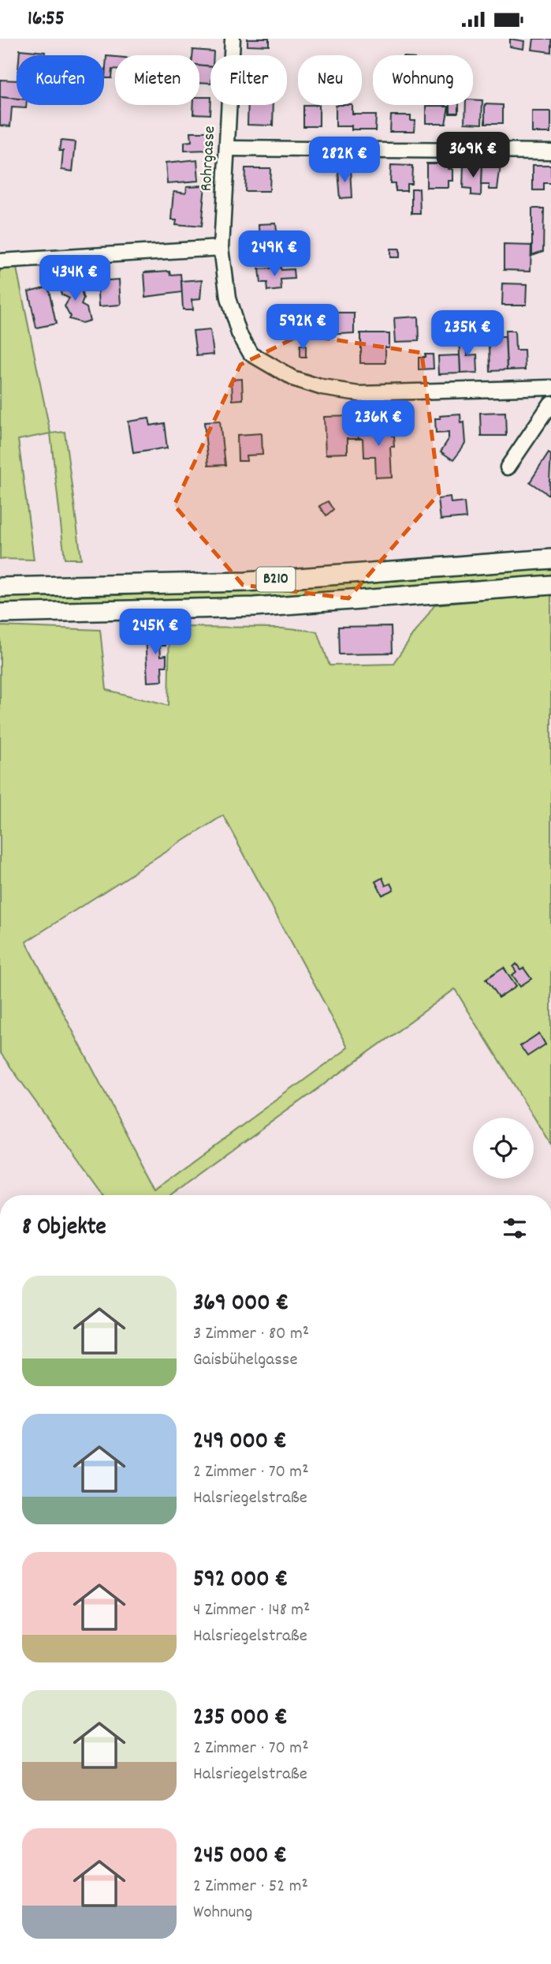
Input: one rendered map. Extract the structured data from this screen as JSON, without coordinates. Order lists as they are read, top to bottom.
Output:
{
  "streets": {
    "main road": ["B210"],
    "street": ["Rohrgasse"]
  },
  "page": {
    "status": "16:55",
    "chip": [
      "Kaufen",
      "Mieten",
      "Filter",
      "Neu",
      "Wohnung"
    ],
    "price": [
      "369K €",
      "282K €",
      "249K €",
      "434K €",
      "592K €",
      "235K €",
      "236K €",
      "245K €"
    ],
    "heading": "8 Objekte",
    "list": [
      {
        "name": "369 000 €",
        "note": "3 Zimmer · 80 m² · Gaisbühelgasse"
      },
      {
        "name": "249 000 €",
        "note": "2 Zimmer · 70 m² · Halsriegelstraße"
      },
      {
        "name": "592 000 €",
        "note": "4 Zimmer · 148 m² · Halsriegelstraße"
      },
      {
        "name": "235 000 €",
        "note": "2 Zimmer · 70 m² · Halsriegelstraße"
      },
      {
        "name": "245 000 €",
        "note": "2 Zimmer · 52 m² · Wohnung"
      }
    ]
  }
}
